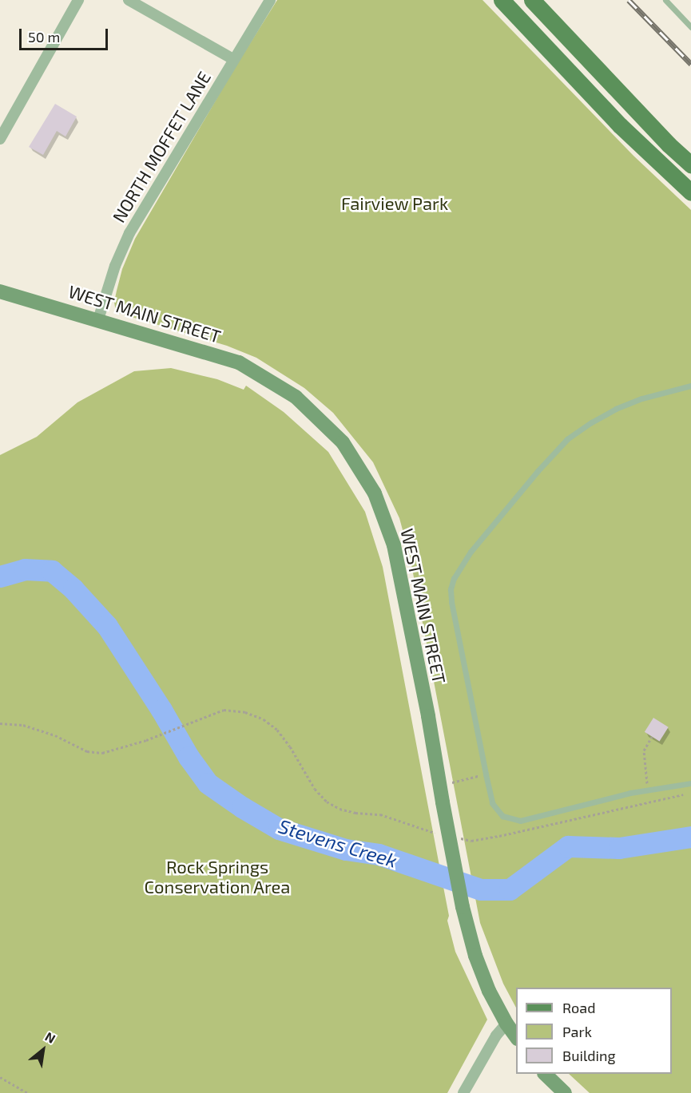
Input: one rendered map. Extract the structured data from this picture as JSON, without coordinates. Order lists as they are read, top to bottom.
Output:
{
  "streets": {
    "street": ["NORTH MOFFET LANE", "WEST MAIN STREET"]
  },
  "crossings": [
    ["NORTH MOFFET LANE", "WEST MAIN STREET"]
  ],
  "water": ["Stevens Creek"],
  "parks": ["Fairview Park", "Rock Springs Conservation Area"],
  "legend": ["Road", "Park", "Building"],
  "scale_bar": "50 m",
  "north": "top right"
}
